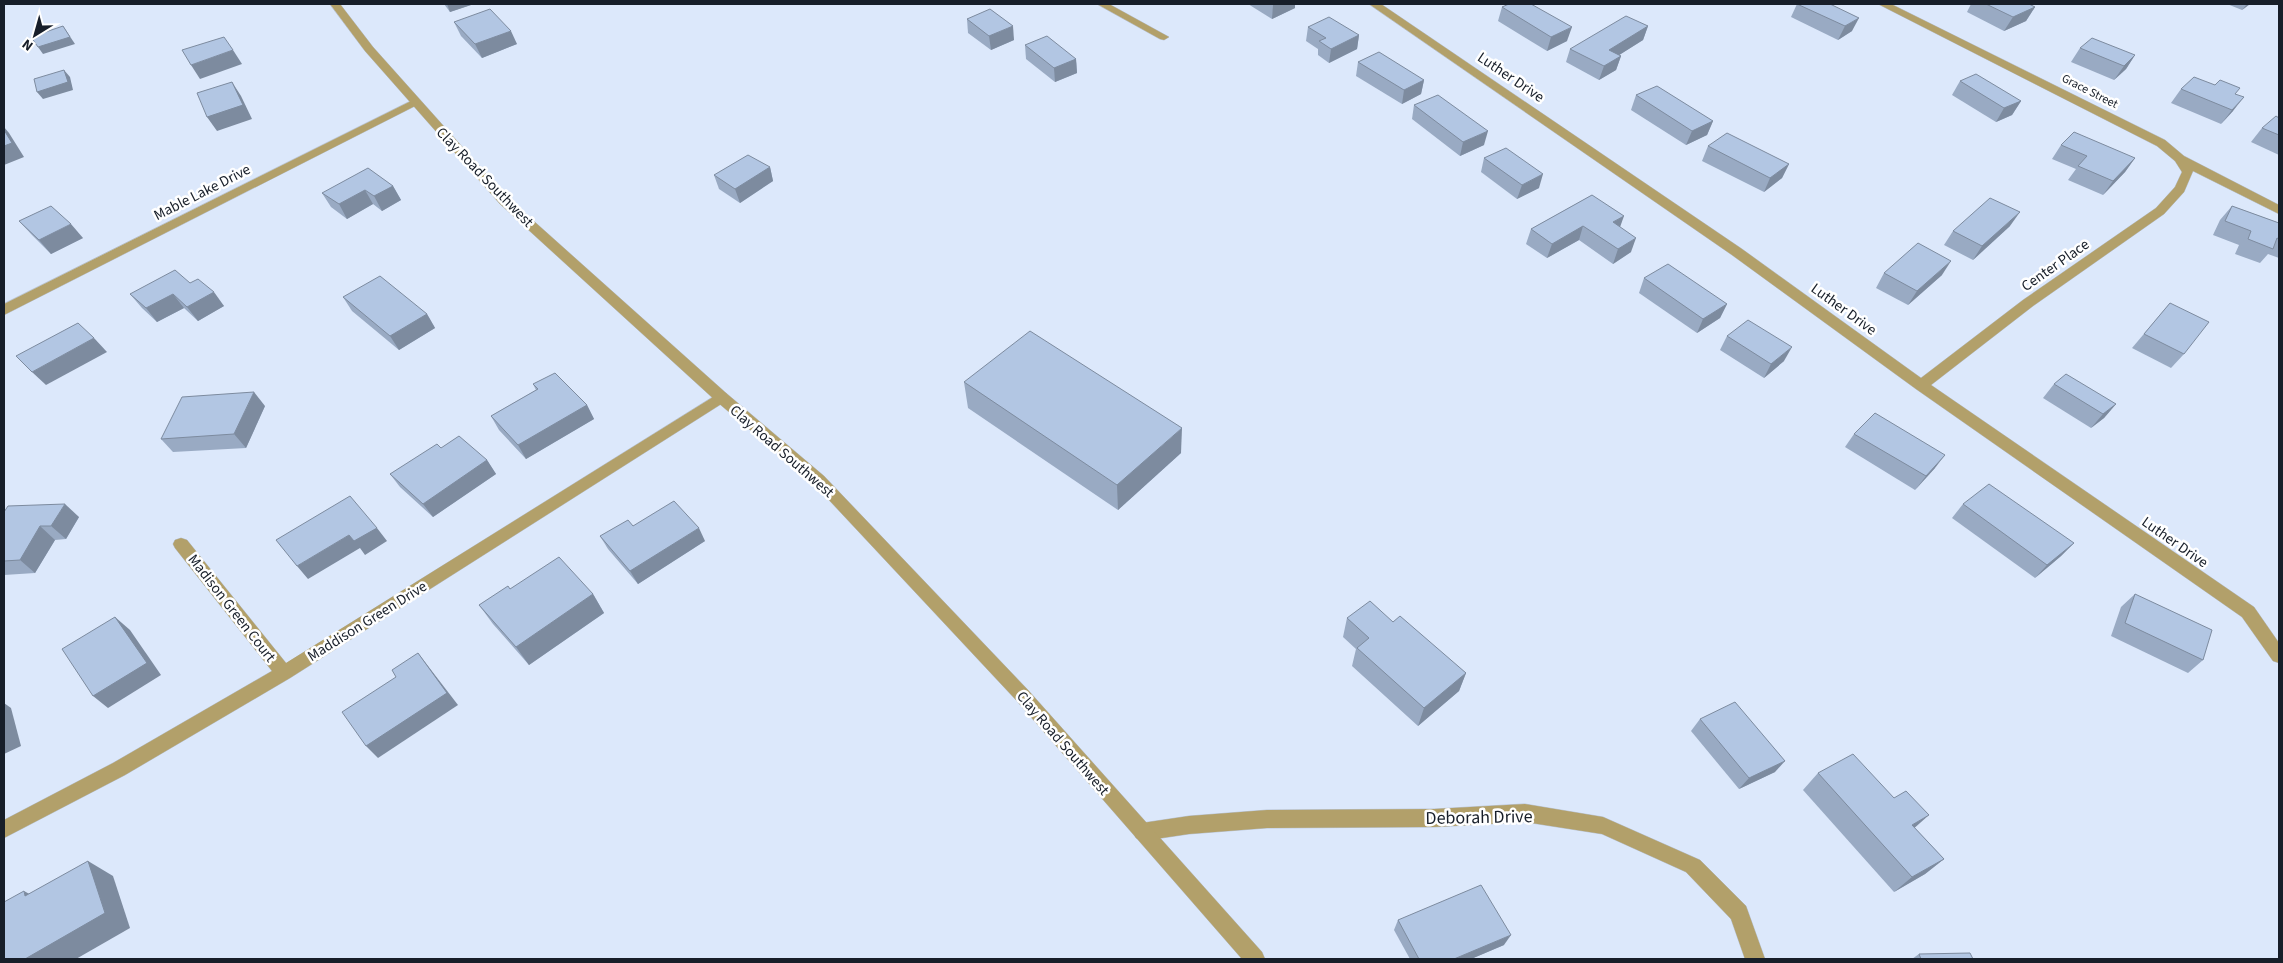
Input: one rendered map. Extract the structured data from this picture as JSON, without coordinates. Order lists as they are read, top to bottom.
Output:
{
  "streets": {
    "street": [
      "Luther Drive",
      "Grace Street",
      "Clay Road Southwest",
      "Mable Lake Drive",
      "Center Place",
      "Madison Green Court",
      "Maddison Green Drive",
      "Deborah Drive"
    ]
  },
  "crossings": [
    ["Luther Drive", "Center Place"],
    ["Grace Street", "Center Place"],
    ["Clay Road Southwest", "Mable Lake Drive"],
    ["Clay Road Southwest", "Maddison Green Drive"],
    ["Clay Road Southwest", "Deborah Drive"],
    ["Madison Green Court", "Maddison Green Drive"]
  ],
  "north": "bottom left"
}
